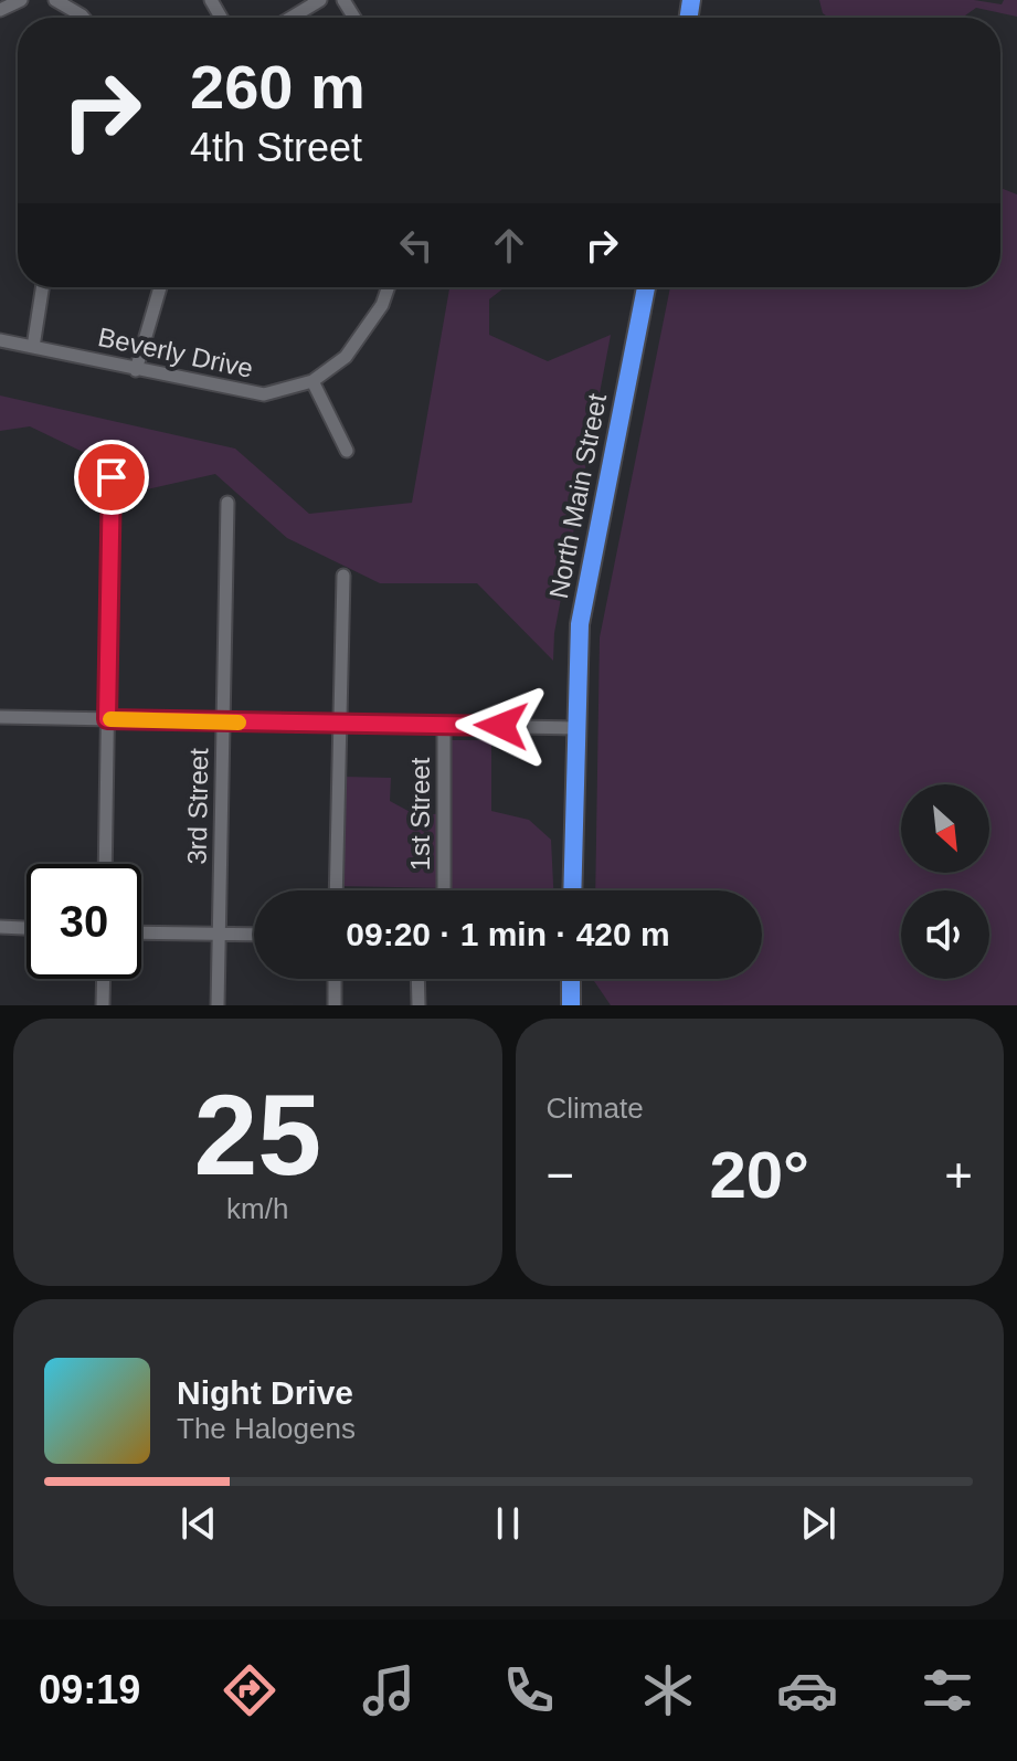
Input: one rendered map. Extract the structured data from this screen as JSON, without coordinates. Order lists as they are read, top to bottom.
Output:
{
  "streets": {
    "highway": ["North Main Street"],
    "street": ["Beverly Drive", "3rd Street", "1st Street"]
  },
  "north": "bottom right",
  "page": {
    "turn": ["260 m", "4th Street"],
    "limit": "30",
    "trip": "09:20 · 1 min · 420 m",
    "tile": [
      ["25", "km/h"],
      "Climate"
    ],
    "heat": ["−", "20°", "+"],
    "song": ["Night Drive", "The Halogens"],
    "tabs": "09:19"
  }
}
